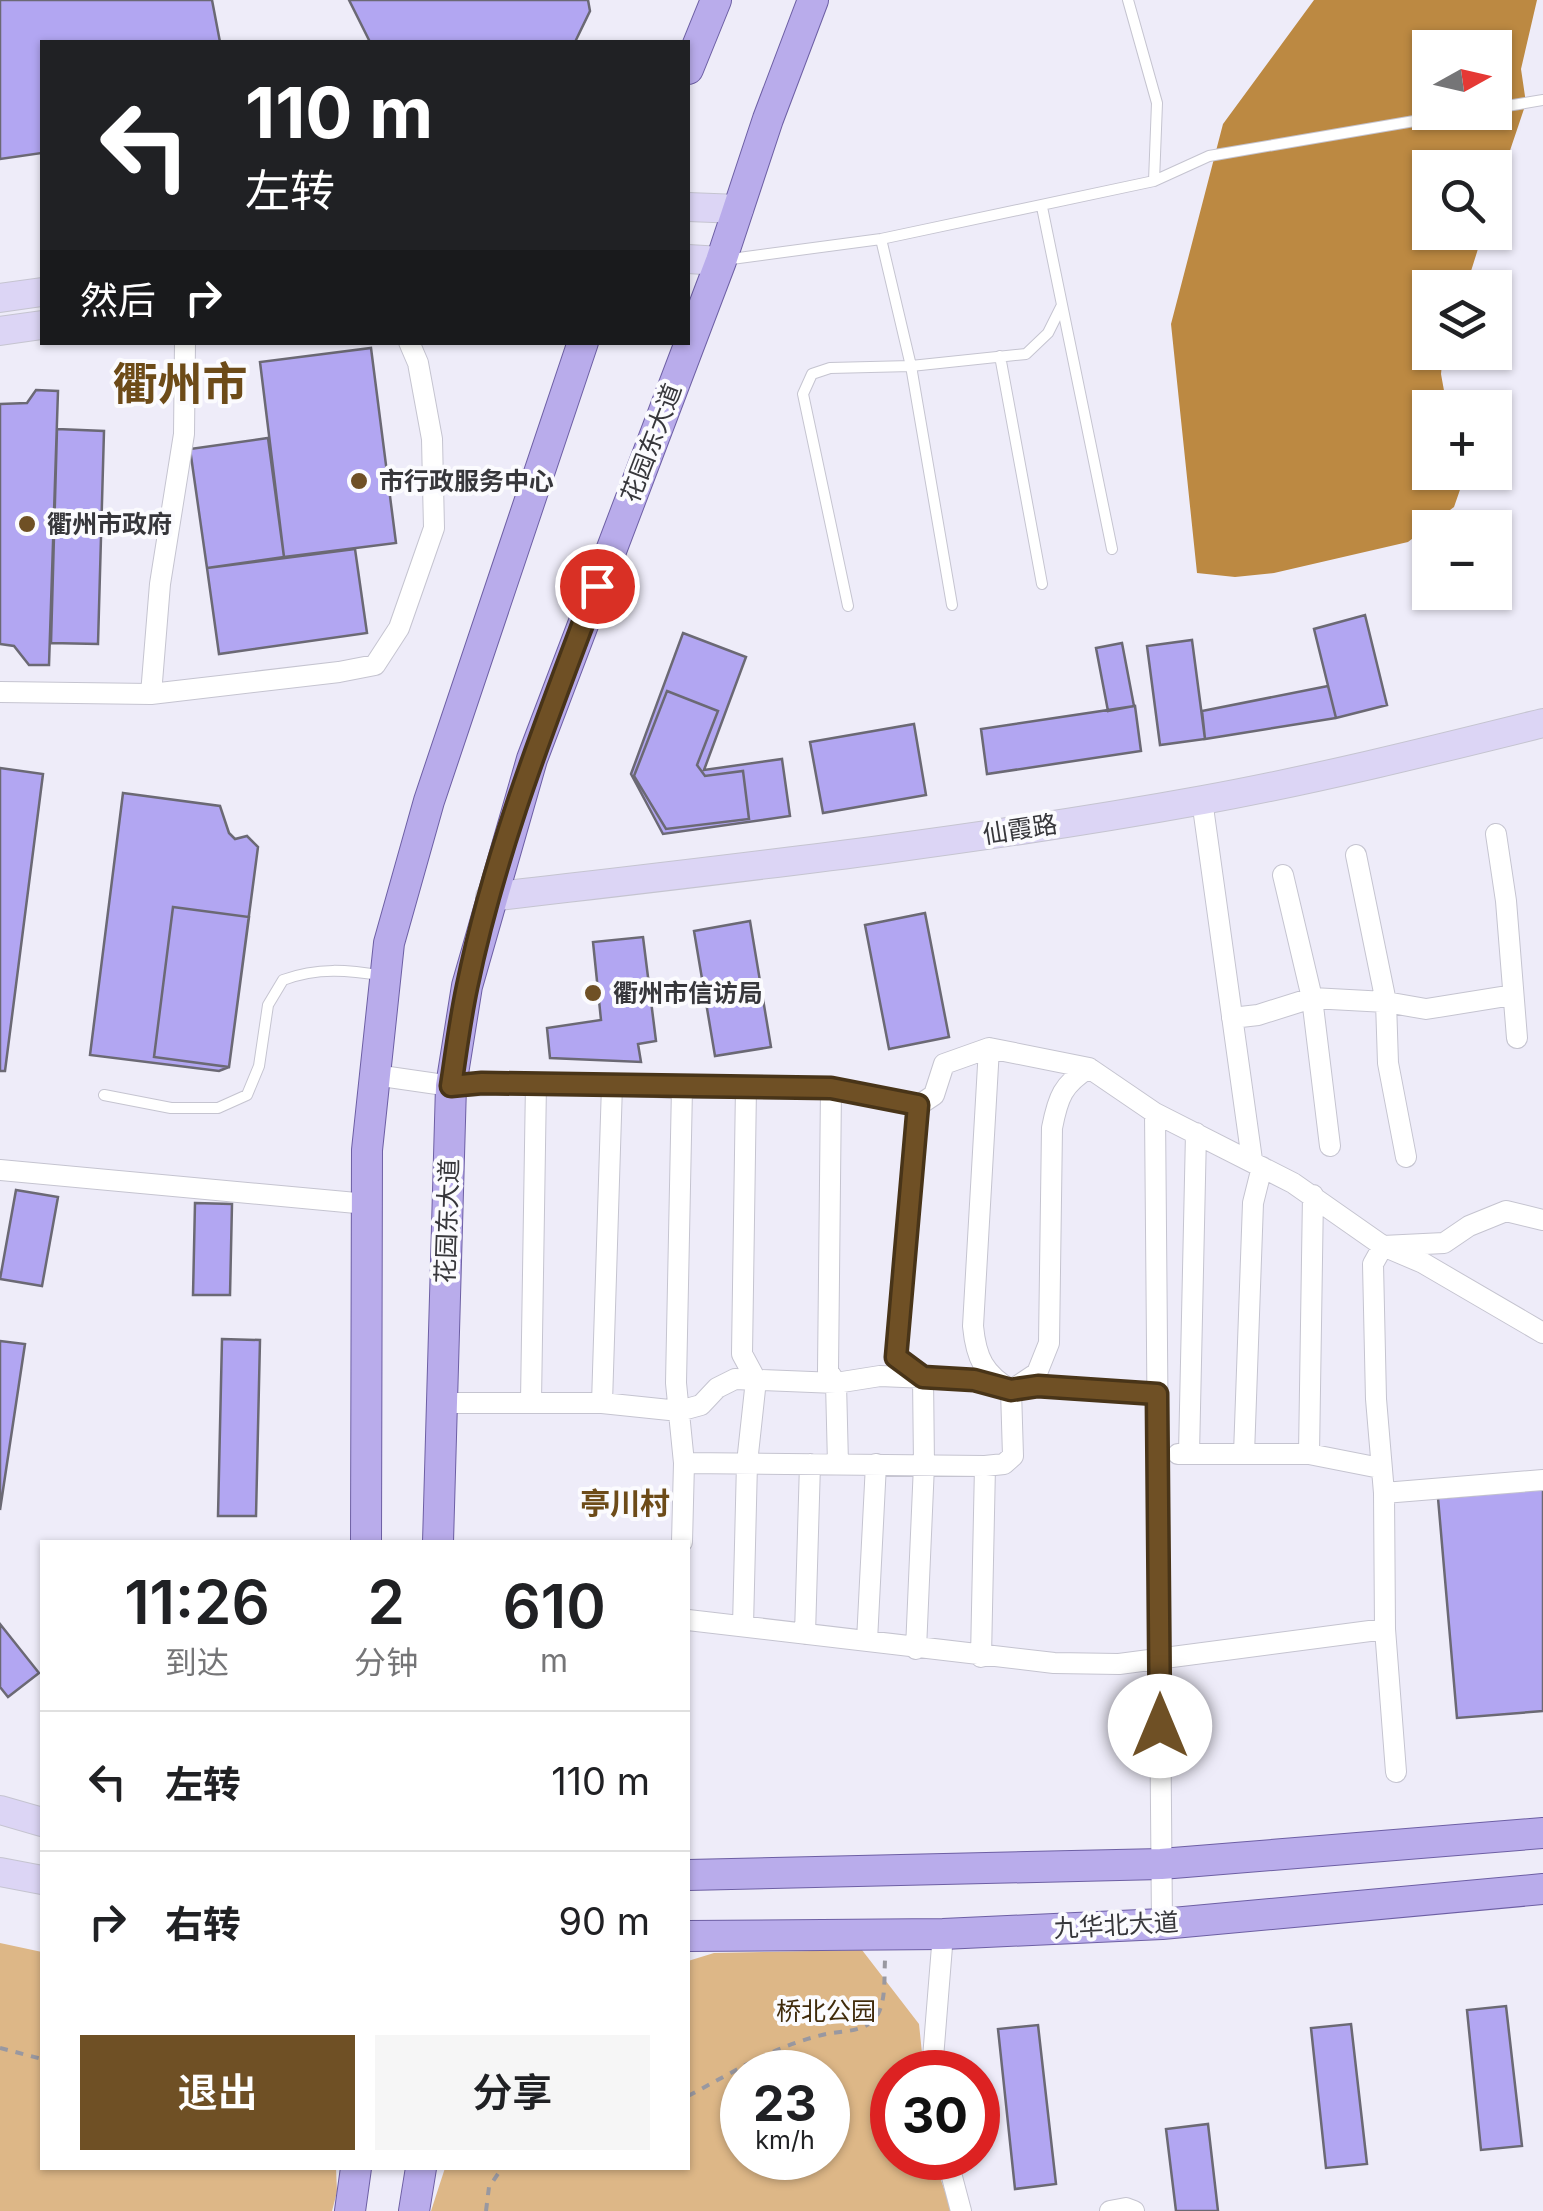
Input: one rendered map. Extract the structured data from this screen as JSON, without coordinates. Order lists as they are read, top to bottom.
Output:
{
  "streets": {
    "main road": ["花园东大道", "九华北大道"],
    "street": ["仙霞路"]
  },
  "crossings": [
    ["花园东大道", "仙霞路"]
  ],
  "districts": ["衢州市", "亭川村"],
  "parks": ["桥北公园"],
  "places": ["市行政服务中心", "衢州市政府", "衢州市信访局"],
  "north": "right",
  "page": {
    "map_buttons": ["+", "−"],
    "turn": ["110 m", "左转"],
    "then": "然后",
    "eta": [
      "11:26",
      "到达",
      "2",
      "分钟",
      "610",
      "m"
    ],
    "list": [
      {
        "name": "左转",
        "value": "110 m"
      },
      {
        "name": "右转",
        "value": "90 m"
      }
    ],
    "buttons": ["退出", "分享"],
    "speed": "23 km/h",
    "limit": "30"
  }
}
